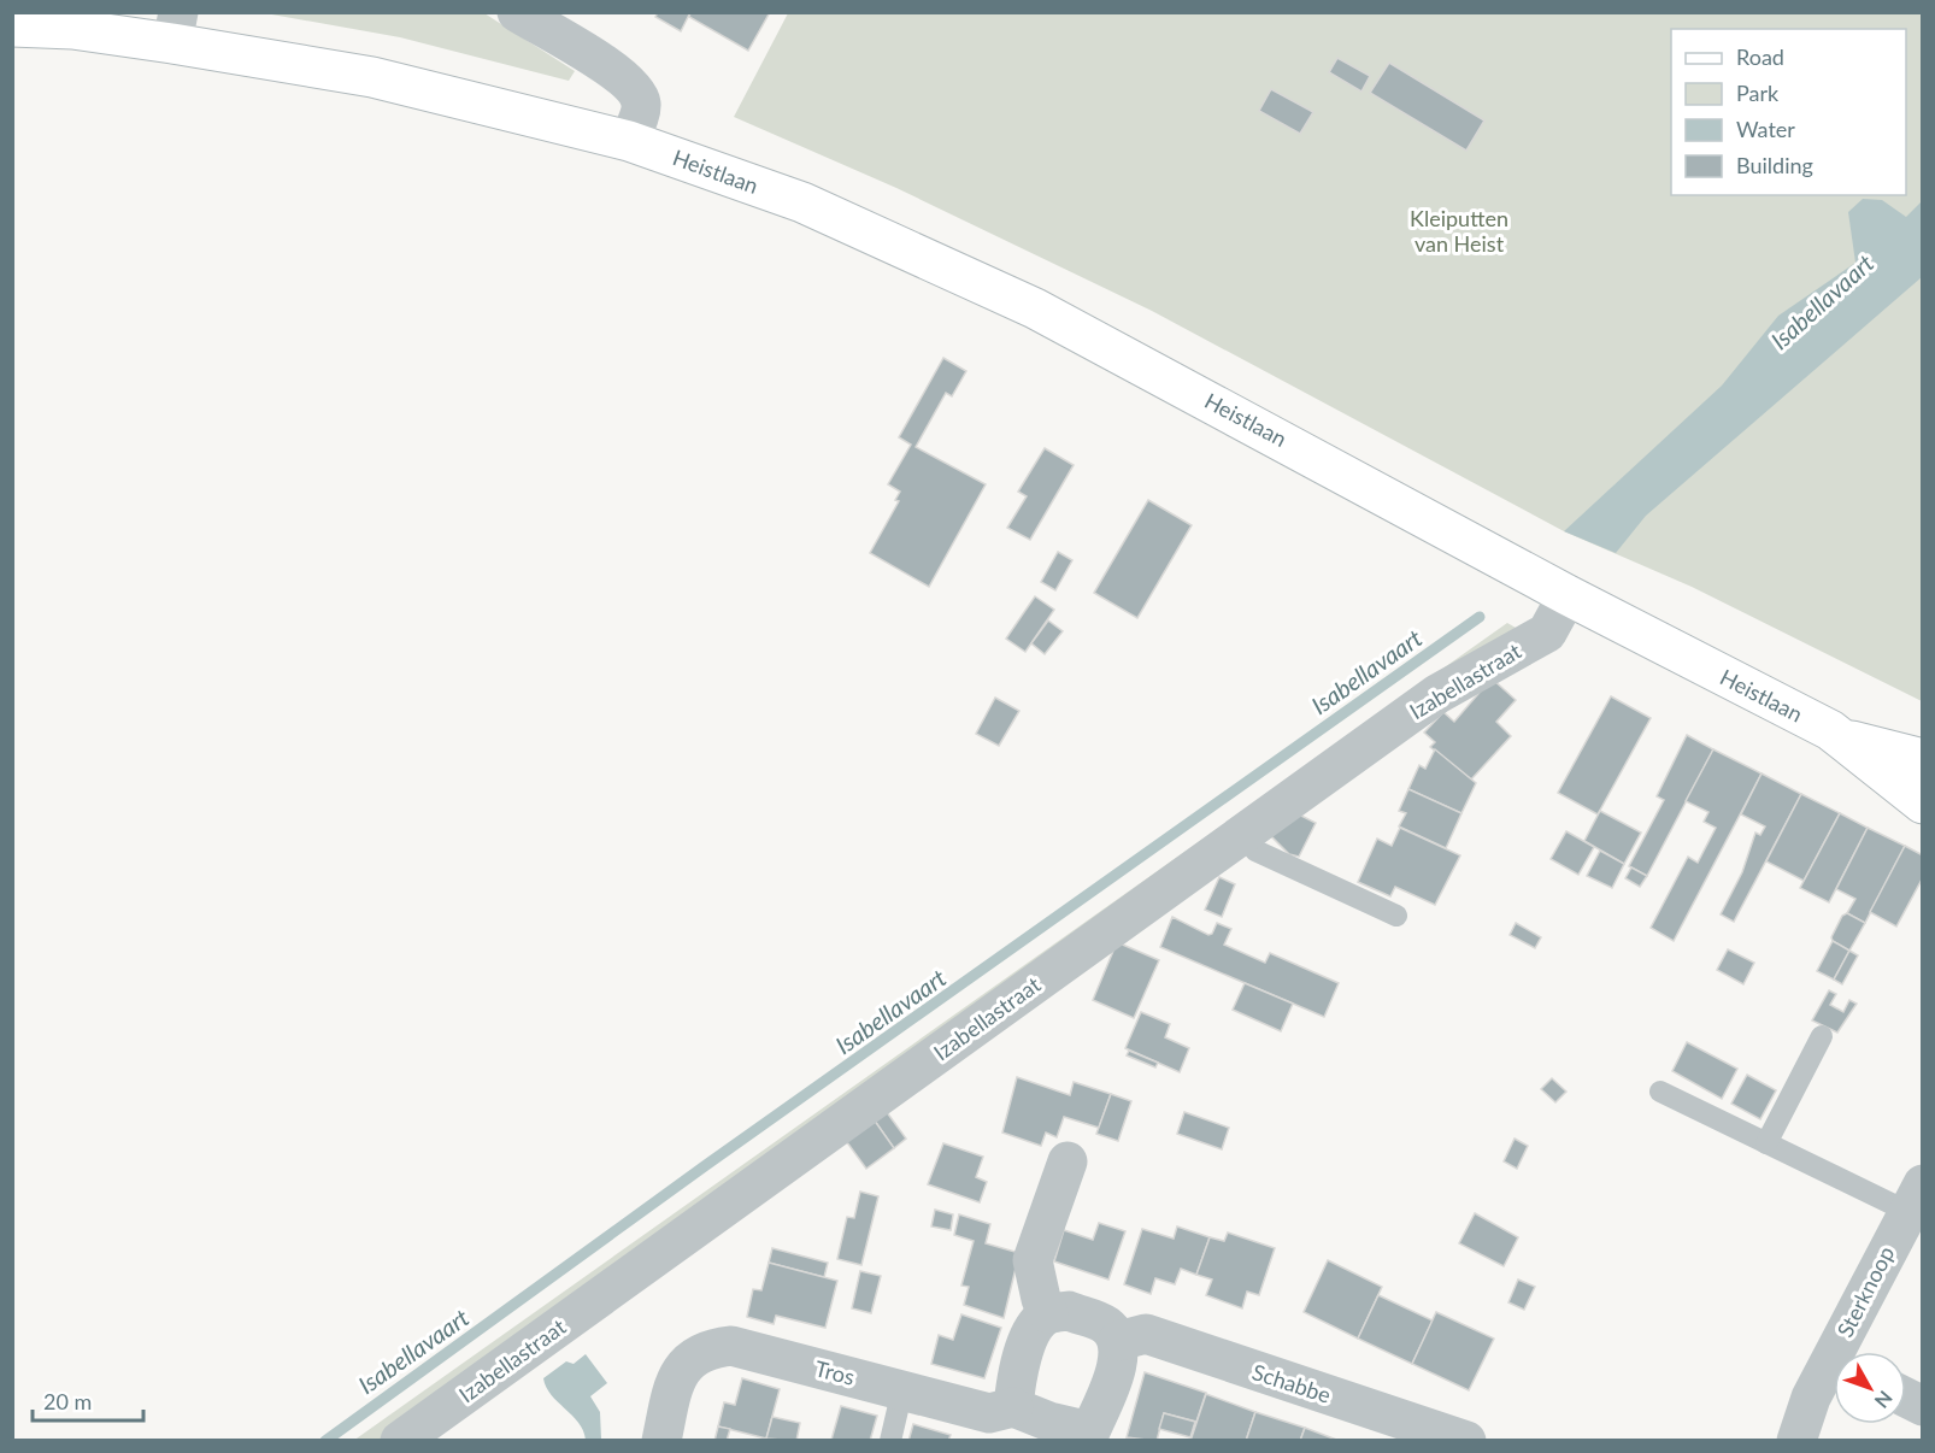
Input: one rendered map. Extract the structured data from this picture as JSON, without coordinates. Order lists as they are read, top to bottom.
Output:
{
  "streets": {
    "main road": ["Heistlaan"],
    "street": [
      "Izabellastraat",
      "Sterknoop",
      "Tros",
      "Schabbe"
    ]
  },
  "crossings": [
    ["Heistlaan", "Izabellastraat"],
    ["Tros", "Schabbe"]
  ],
  "water": ["Isabellavaart"],
  "parks": ["Kleiputten van Heist"],
  "legend": [
    "Road",
    "Park",
    "Water",
    "Building"
  ],
  "scale_bar": "20 m",
  "north": "bottom right"
}
